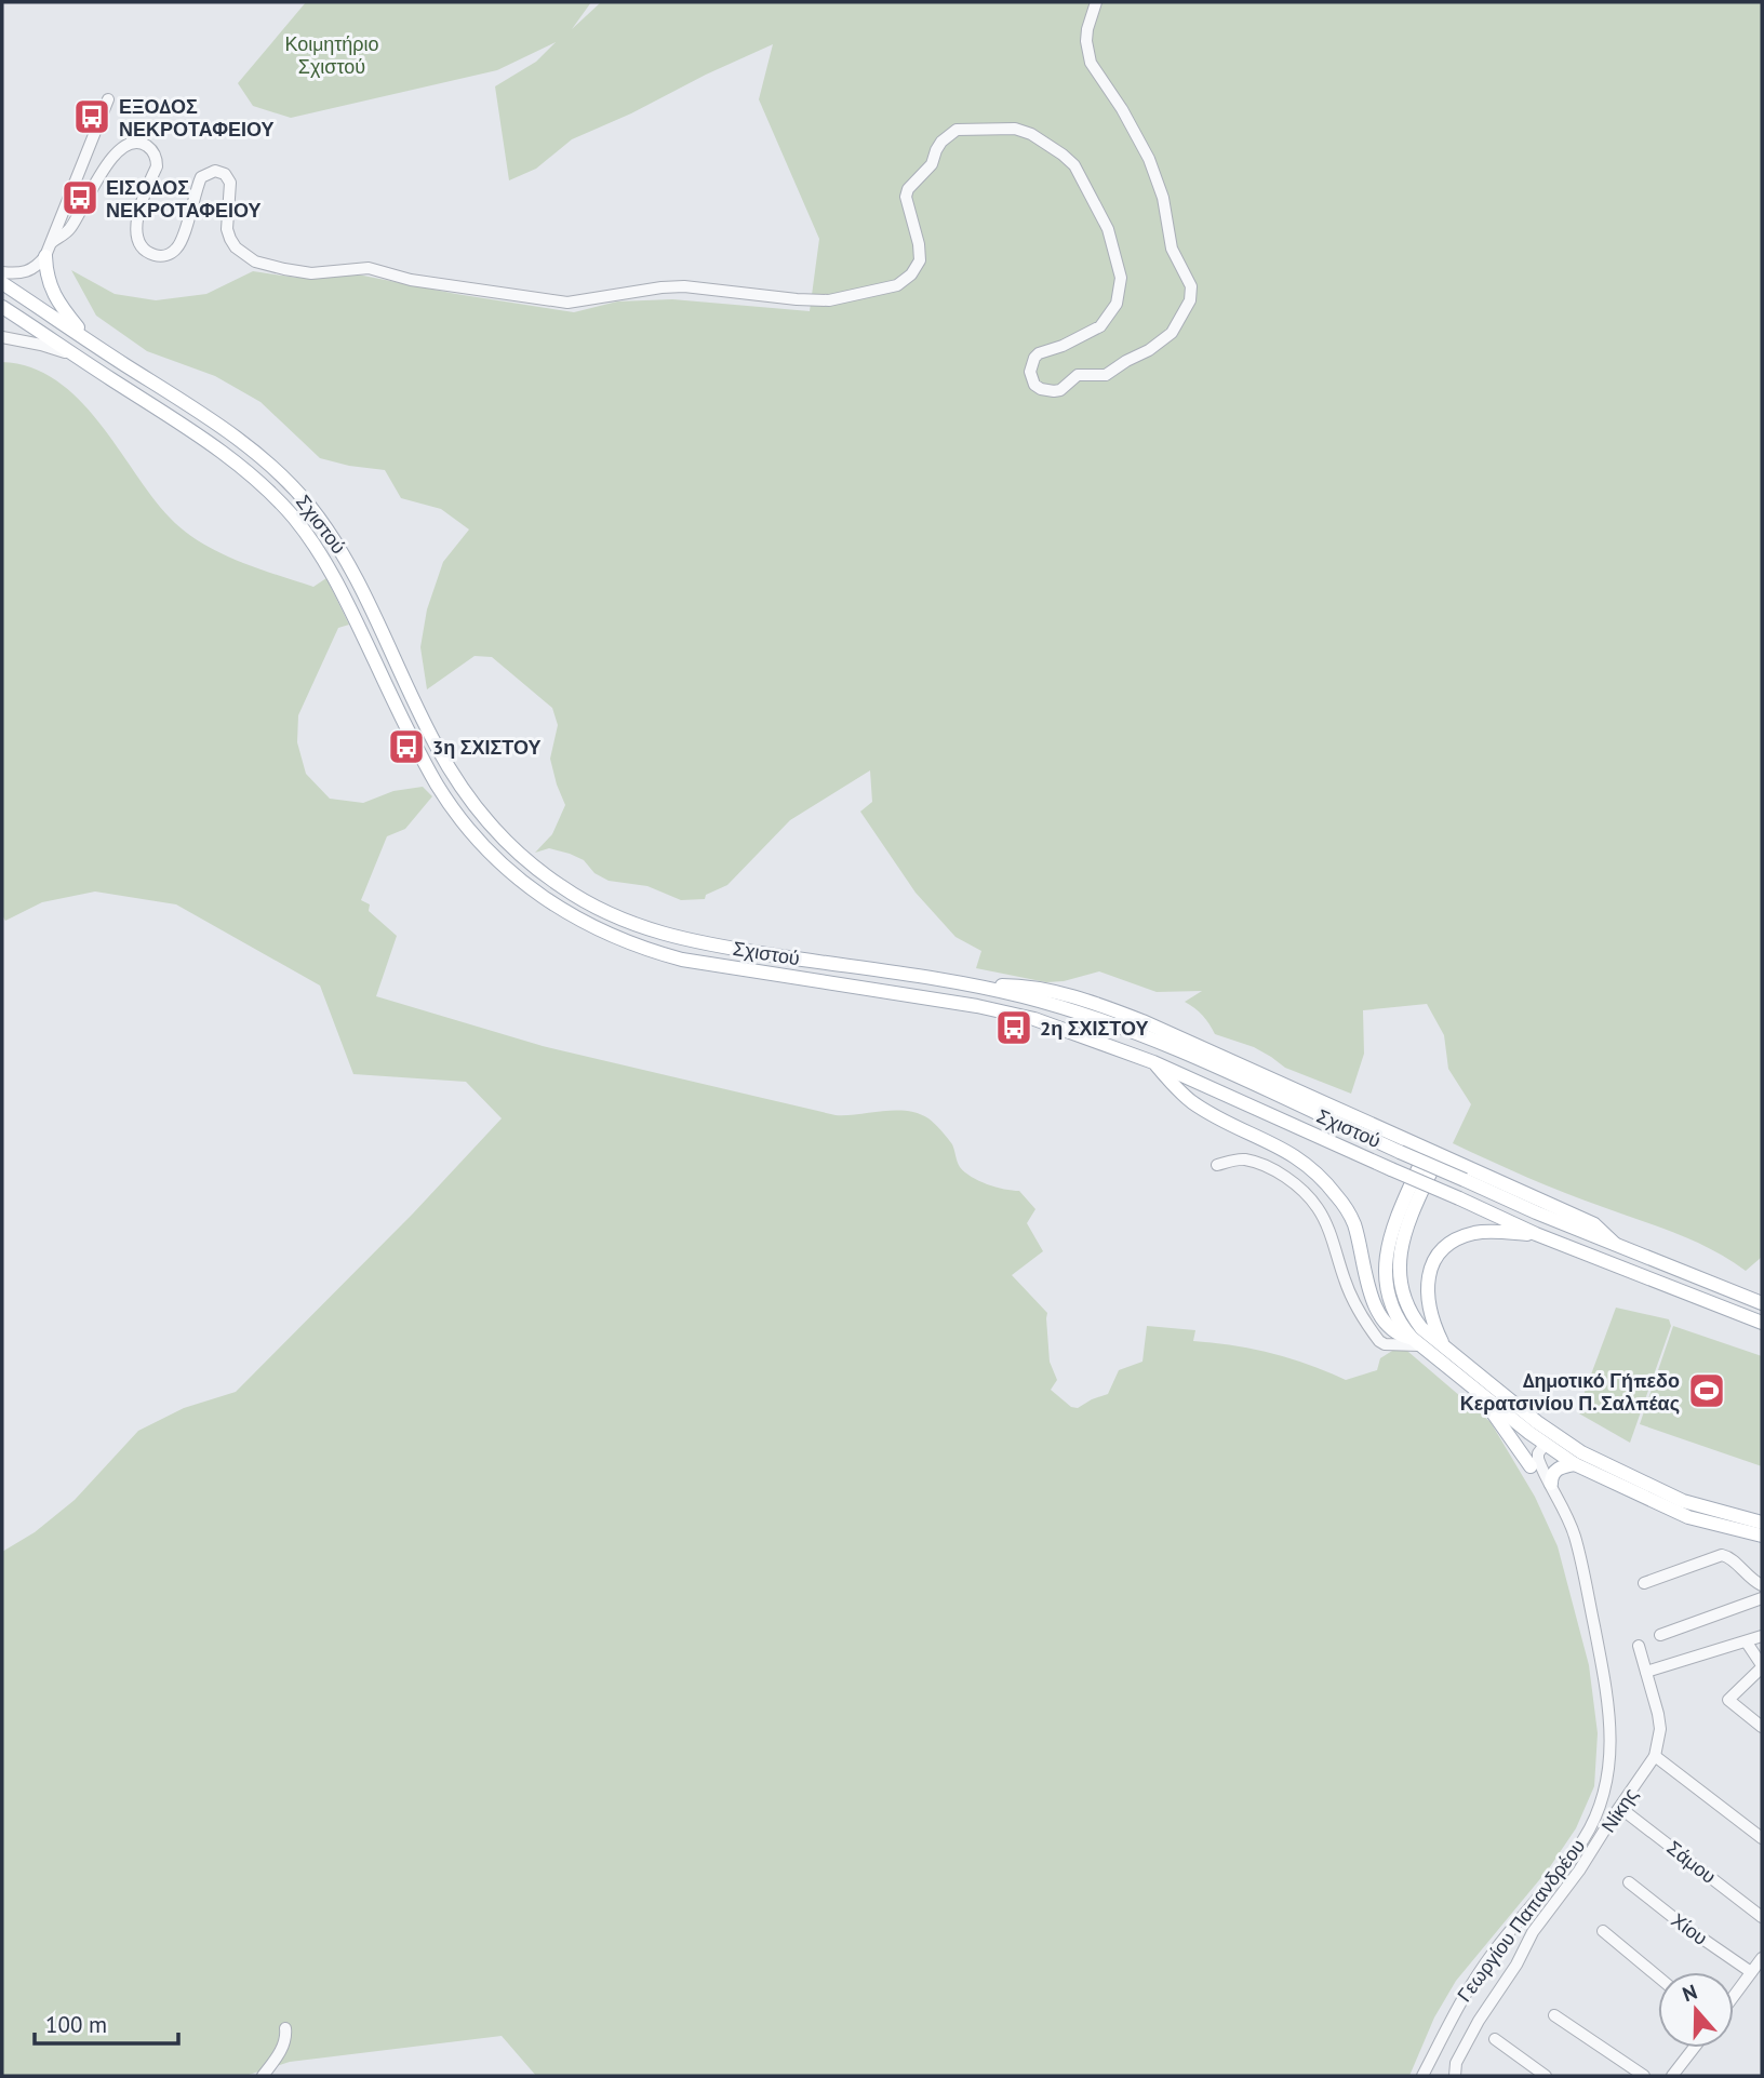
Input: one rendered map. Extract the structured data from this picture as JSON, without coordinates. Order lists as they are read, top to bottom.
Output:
{
  "streets": {
    "main road": ["Σχιστού"],
    "street": [
      "Νίκης",
      "Σάμου",
      "Γεωργίου Παπανδρέου",
      "Χίου"
    ]
  },
  "crossings": [
    ["Νίκης", "Σάμου"]
  ],
  "parks": ["Κοιμητήριο Σχιστού"],
  "places": {
    "bus stop": [
      "ΕΞΟΔΟΣ ΝΕΚΡΟΤΑΦΕΙΟΥ",
      "ΕΙΣΟΔΟΣ ΝΕΚΡΟΤΑΦΕΙΟΥ",
      "3η ΣΧΙΣΤΟΥ",
      "2η ΣΧΙΣΤΟΥ"
    ],
    "sports": ["Δημοτικό Γήπεδο Κερατσινίου Π. Σαλπέας"]
  },
  "scale_bar": "100 m",
  "north": "top"
}
